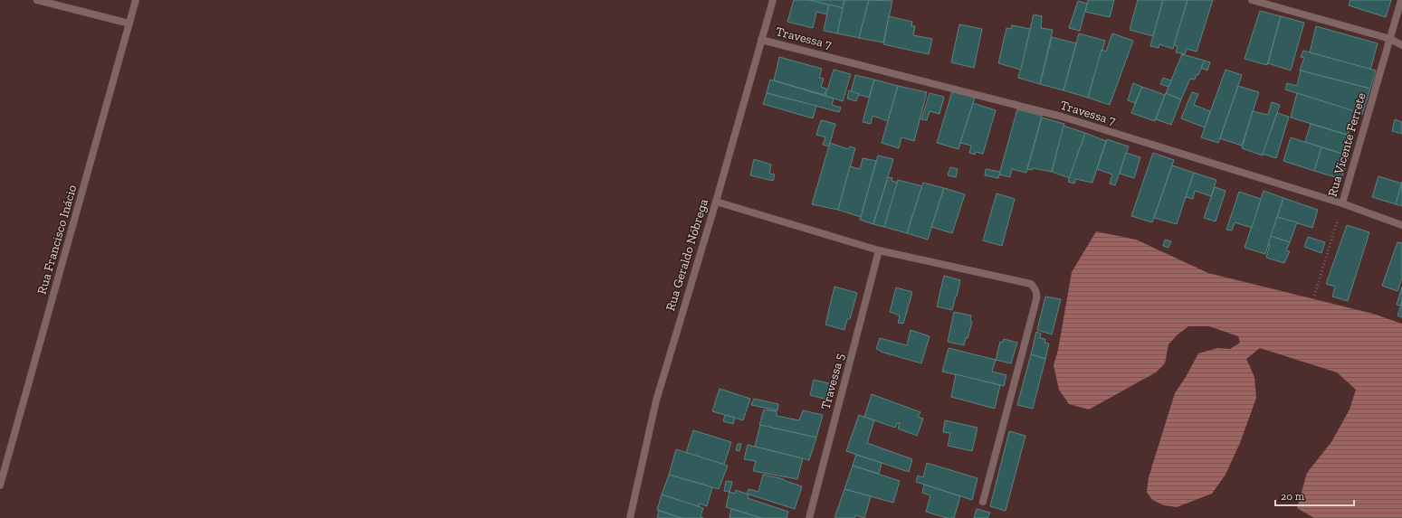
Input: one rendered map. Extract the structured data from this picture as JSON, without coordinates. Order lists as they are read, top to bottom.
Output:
{
  "streets": {
    "street": [
      "Travessa 7",
      "Rua Vicente Ferrete",
      "Rua Francisco Inácio",
      "Rua Geraldo Nóbrega",
      "Travessa 5"
    ]
  },
  "crossings": [
    ["Travessa 7", "Rua Vicente Ferrete"],
    ["Travessa 7", "Rua Geraldo Nóbrega"]
  ],
  "scale_bar": "20 m"
}
